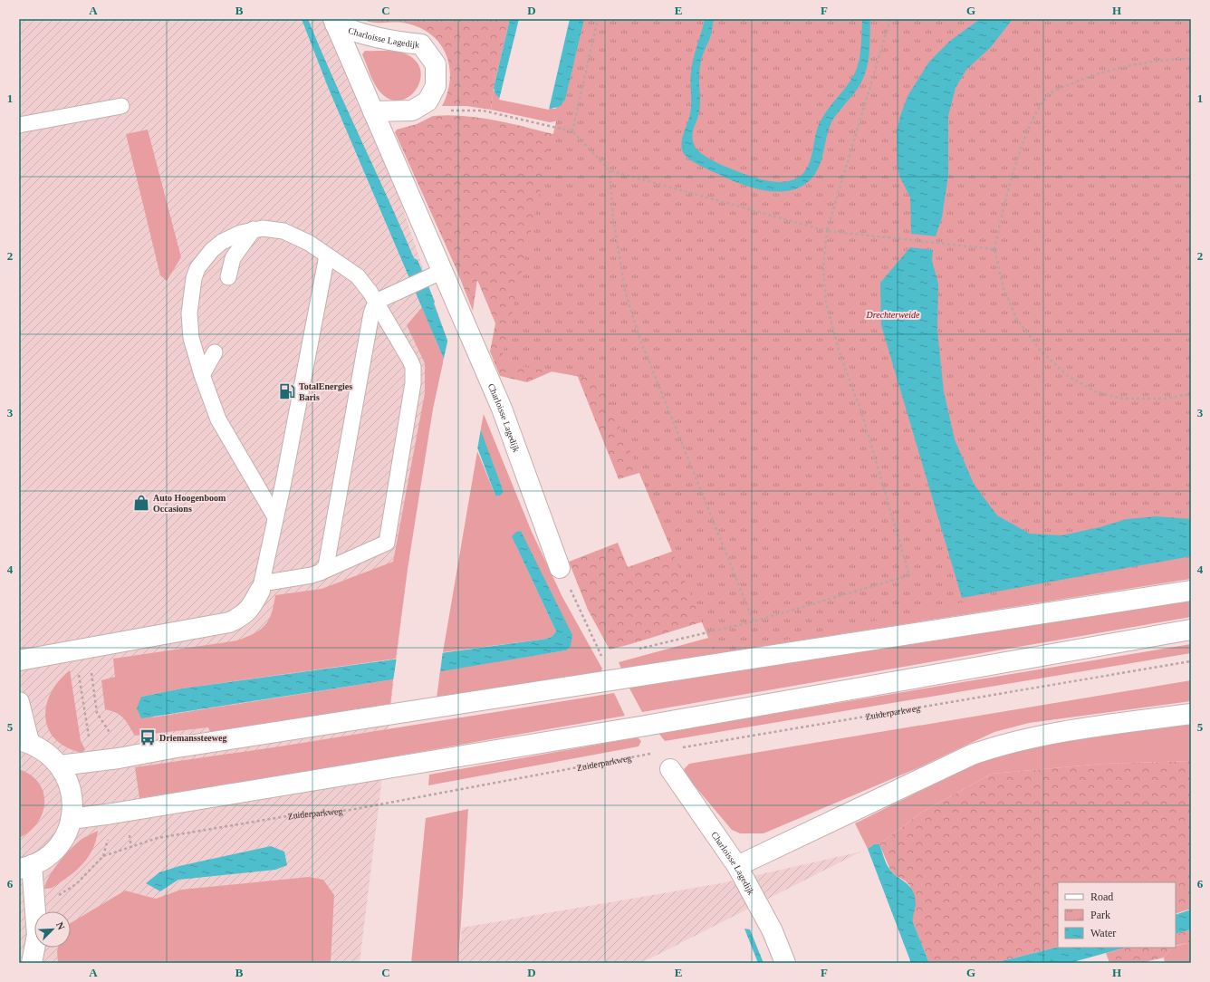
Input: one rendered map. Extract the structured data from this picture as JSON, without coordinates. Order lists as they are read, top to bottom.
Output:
{
  "streets": {
    "main road": ["Charloisse Lagedijk"],
    "path": ["Zuiderparkweg"]
  },
  "parks": ["Drechterweide"],
  "places": {
    "fuel station": ["TotalEnergies Baris"],
    "shop": ["Auto Hoogenboom Occasions"],
    "bus stop": ["Driemanssteeweg"]
  },
  "legend": ["Road", "Park", "Water"],
  "north": "top right",
  "grid": {
    "columns": [
      "A",
      "B",
      "C",
      "D",
      "E",
      "F",
      "G",
      "H"
    ],
    "rows": [
      "1",
      "2",
      "3",
      "4",
      "5",
      "6"
    ]
  }
}
